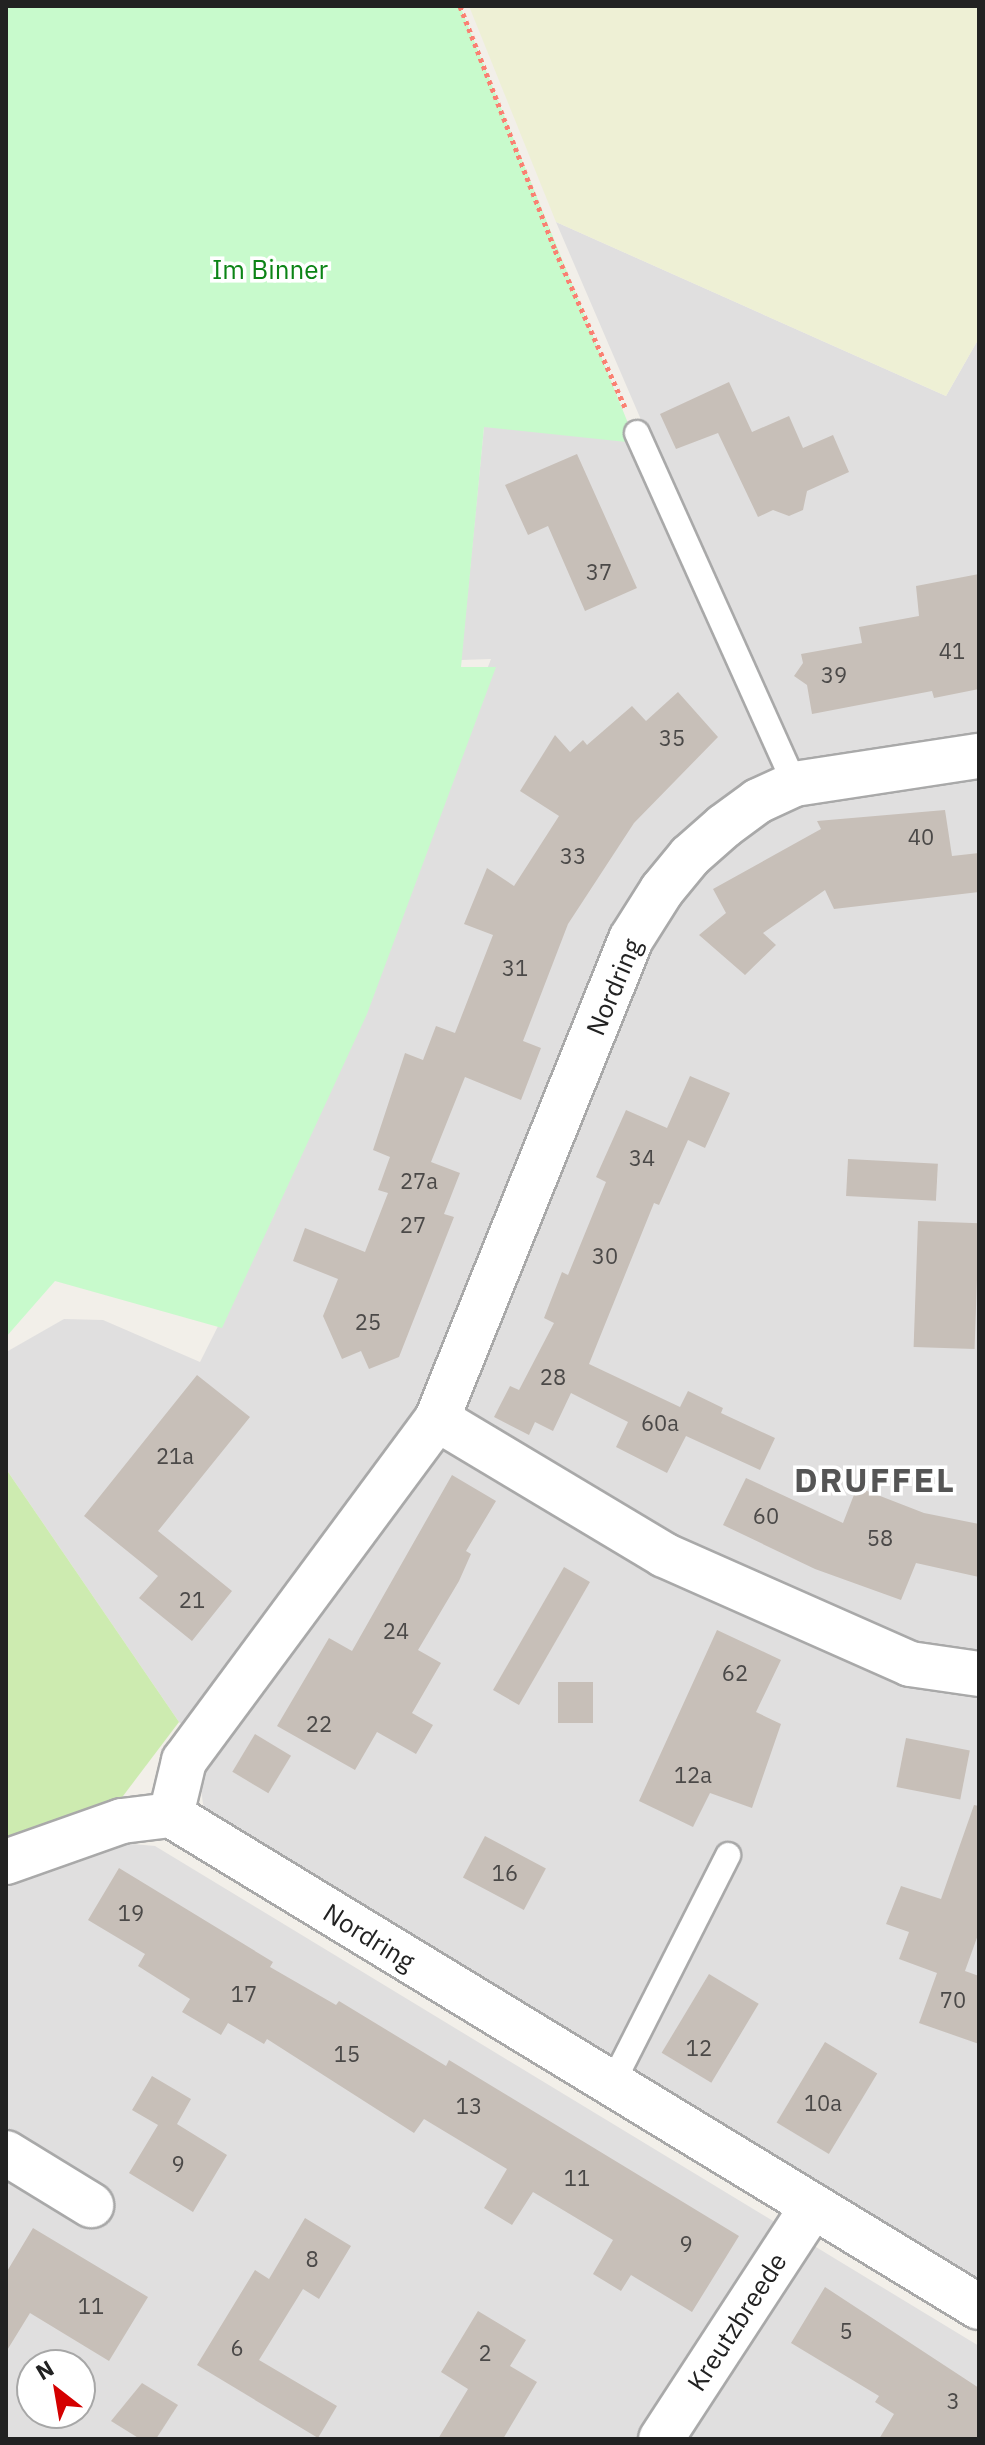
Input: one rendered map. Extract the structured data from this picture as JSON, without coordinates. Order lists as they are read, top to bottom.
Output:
{
  "streets": {
    "street": ["Nordring", "Kreutzbreede"]
  },
  "crossings": [
    ["Nordring", "Kreutzbreede"]
  ],
  "districts": ["DRUFFEL"],
  "parks": ["Im Binner"],
  "house_numbers": [
    "37",
    "41",
    "39",
    "35",
    "40",
    "33",
    "31",
    "34",
    "27a",
    "27",
    "30",
    "25",
    "28",
    "60a",
    "21a",
    "60",
    "58",
    "21",
    "24",
    "62",
    "22",
    "12a",
    "16",
    "19",
    "17",
    "70",
    "12",
    "15",
    "10a",
    "13",
    "9",
    "11",
    "9",
    "8",
    "11",
    "5",
    "6",
    "2",
    "3"
  ],
  "north": "top left"
}
